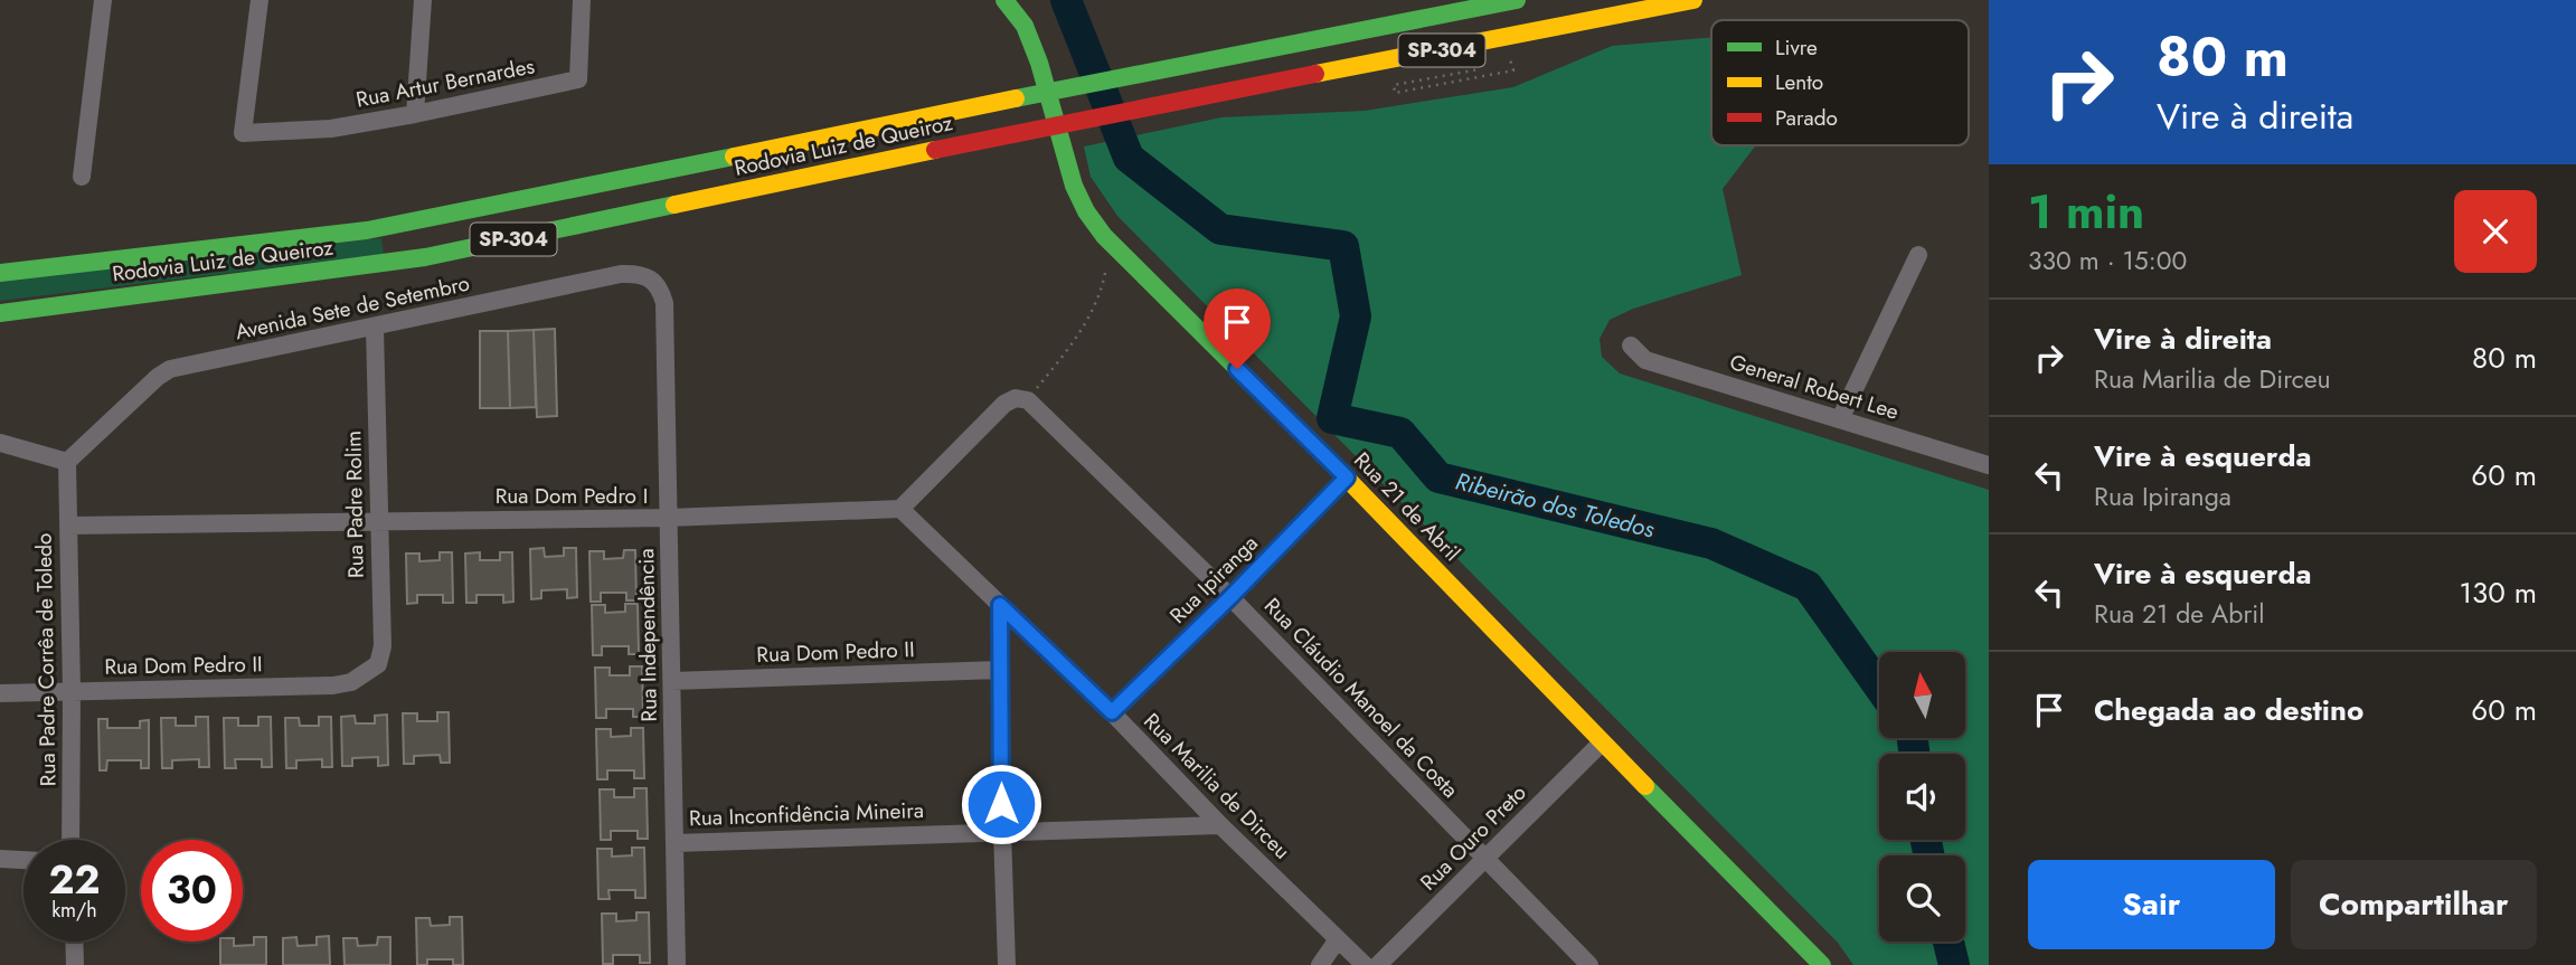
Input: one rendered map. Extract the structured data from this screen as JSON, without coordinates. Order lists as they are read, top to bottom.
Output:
{
  "streets": {
    "main road": ["SP-304", "Rodovia Luiz de Queiroz", "Rua 21 de Abril"],
    "street": [
      "Rua Artur Bernardes",
      "Avenida Sete de Setembro",
      "General Robert Lee",
      "Rua Dom Pedro I",
      "Rua Padre Rolim",
      "Rua Ipiranga",
      "Rua Independência",
      "Rua Dom Pedro II",
      "Rua Padre Corrêa de Toledo",
      "Rua Cláudio Manoel da Costa",
      "Rua Marilia de Dirceu",
      "Rua Inconfidência Mineira",
      "Rua Ouro Preto"
    ]
  },
  "crossings": [
    ["Avenida Sete de Setembro", "Rua Padre Rolim"],
    ["Avenida Sete de Setembro", "Rua Independência"],
    ["Avenida Sete de Setembro", "Rua Padre Corrêa de Toledo"],
    ["Rua Dom Pedro I", "Rua Padre Rolim"],
    ["Rua Dom Pedro I", "Rua Independência"],
    ["Rua Dom Pedro I", "Rua Padre Corrêa de Toledo"],
    ["Rua Dom Pedro I", "Rua Marilia de Dirceu"],
    ["Rua Padre Rolim", "Rua Dom Pedro II"],
    ["Rua 21 de Abril", "Rua Ipiranga"],
    ["Rua 21 de Abril", "Rua Ouro Preto"],
    ["Rua Ipiranga", "Rua Cláudio Manoel da Costa"],
    ["Rua Ipiranga", "Rua Marilia de Dirceu"],
    ["Rua Independência", "Rua Dom Pedro II"],
    ["Rua Independência", "Rua Inconfidência Mineira"],
    ["Rua Dom Pedro II", "Rua Padre Corrêa de Toledo"],
    ["Rua Cláudio Manoel da Costa", "Rua Ouro Preto"],
    ["Rua Marilia de Dirceu", "Rua Inconfidência Mineira"]
  ],
  "water": ["Ribeirão dos Toledos"],
  "legend": ["Livre", "Lento", "Parado"],
  "north": "top",
  "page": {
    "turn": ["80 m", "Vire à direita"],
    "heading": ["1 min", "330 m · 15:00"],
    "list": [
      {
        "name": "Vire à direita",
        "note": "Rua Marilia de Dirceu",
        "value": "80 m"
      },
      {
        "name": "Vire à esquerda",
        "note": "Rua Ipiranga",
        "value": "60 m"
      },
      {
        "name": "Vire à esquerda",
        "note": "Rua 21 de Abril",
        "value": "130 m"
      },
      {
        "name": "Chegada ao destino",
        "value": "60 m"
      }
    ],
    "speed": "22 km/h",
    "limit": "30",
    "buttons": ["Sair", "Compartilhar"]
  }
}
